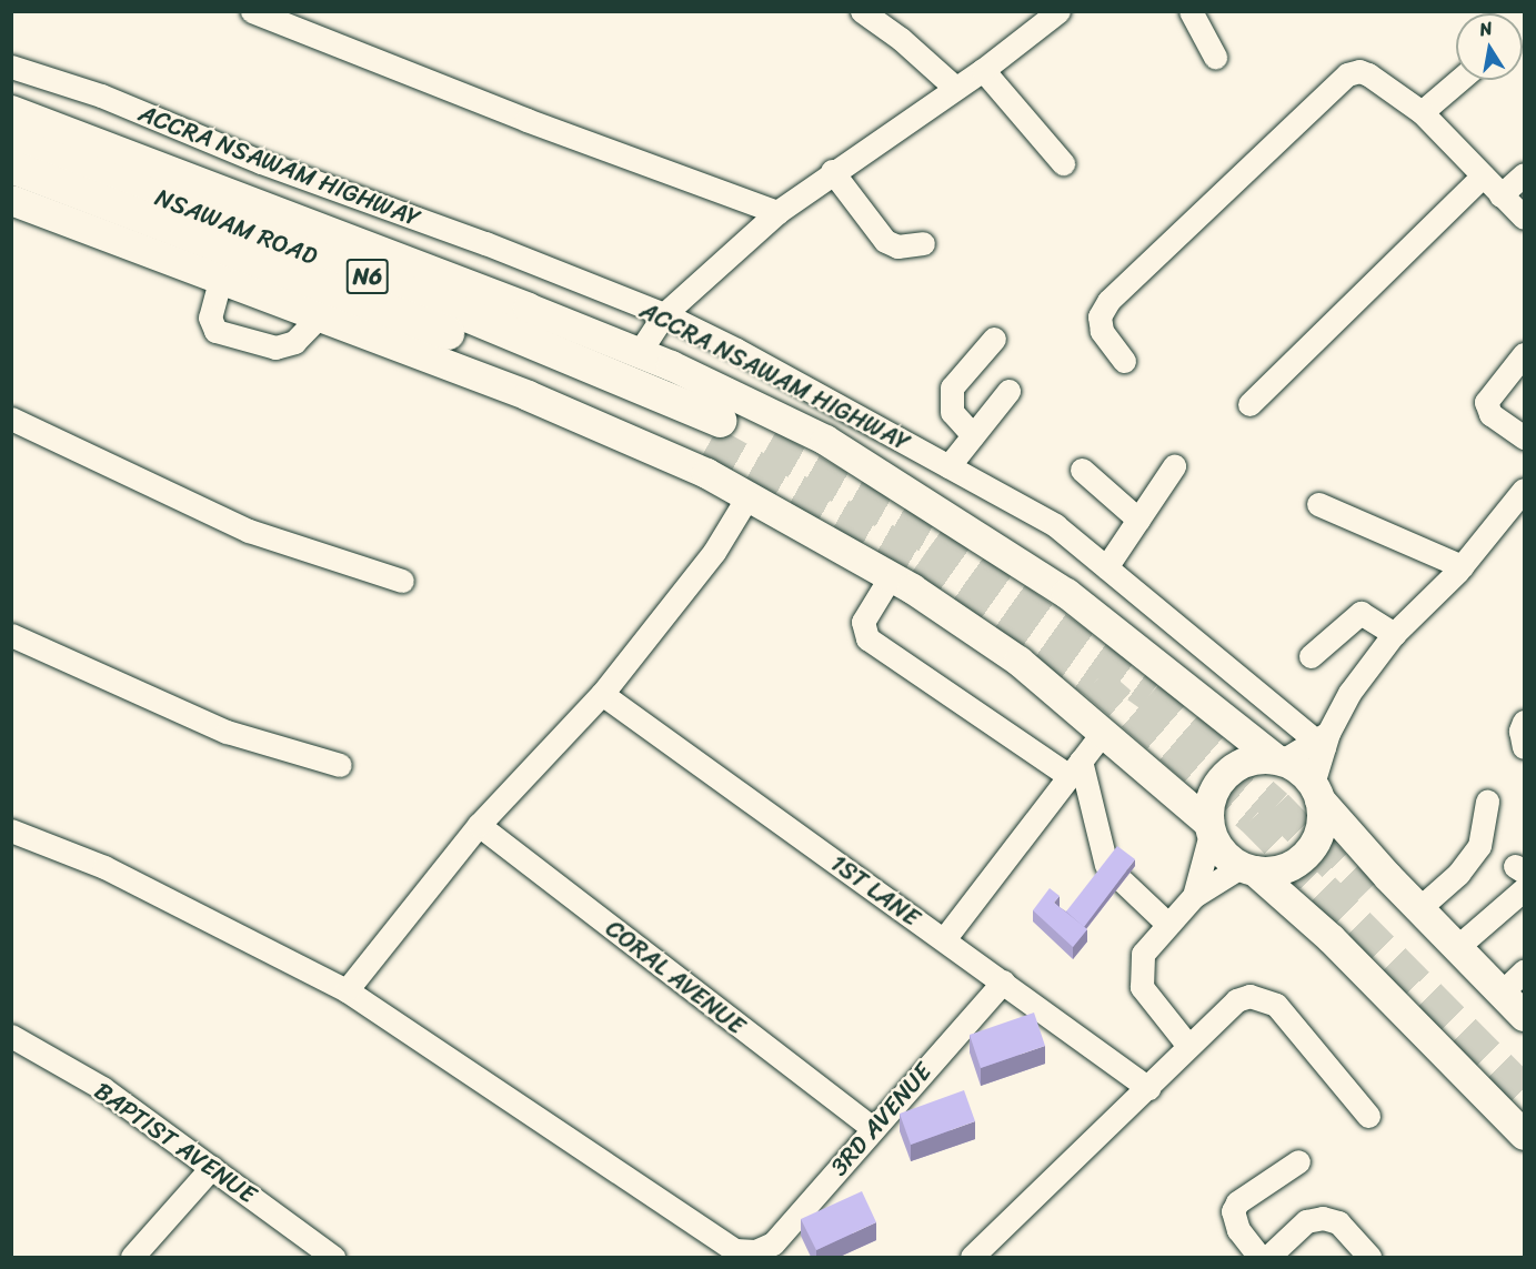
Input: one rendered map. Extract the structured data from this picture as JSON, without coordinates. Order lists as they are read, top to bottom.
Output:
{
  "streets": {
    "highway": ["NSAWAM ROAD", "N6"],
    "street": [
      "ACCRA NSAWAM HIGHWAY",
      "1ST LANE",
      "CORAL AVENUE",
      "3RD AVENUE",
      "BAPTIST AVENUE"
    ]
  },
  "crossings": [
    ["1ST LANE", "3RD AVENUE"],
    ["CORAL AVENUE", "3RD AVENUE"]
  ],
  "north": "top"
}
